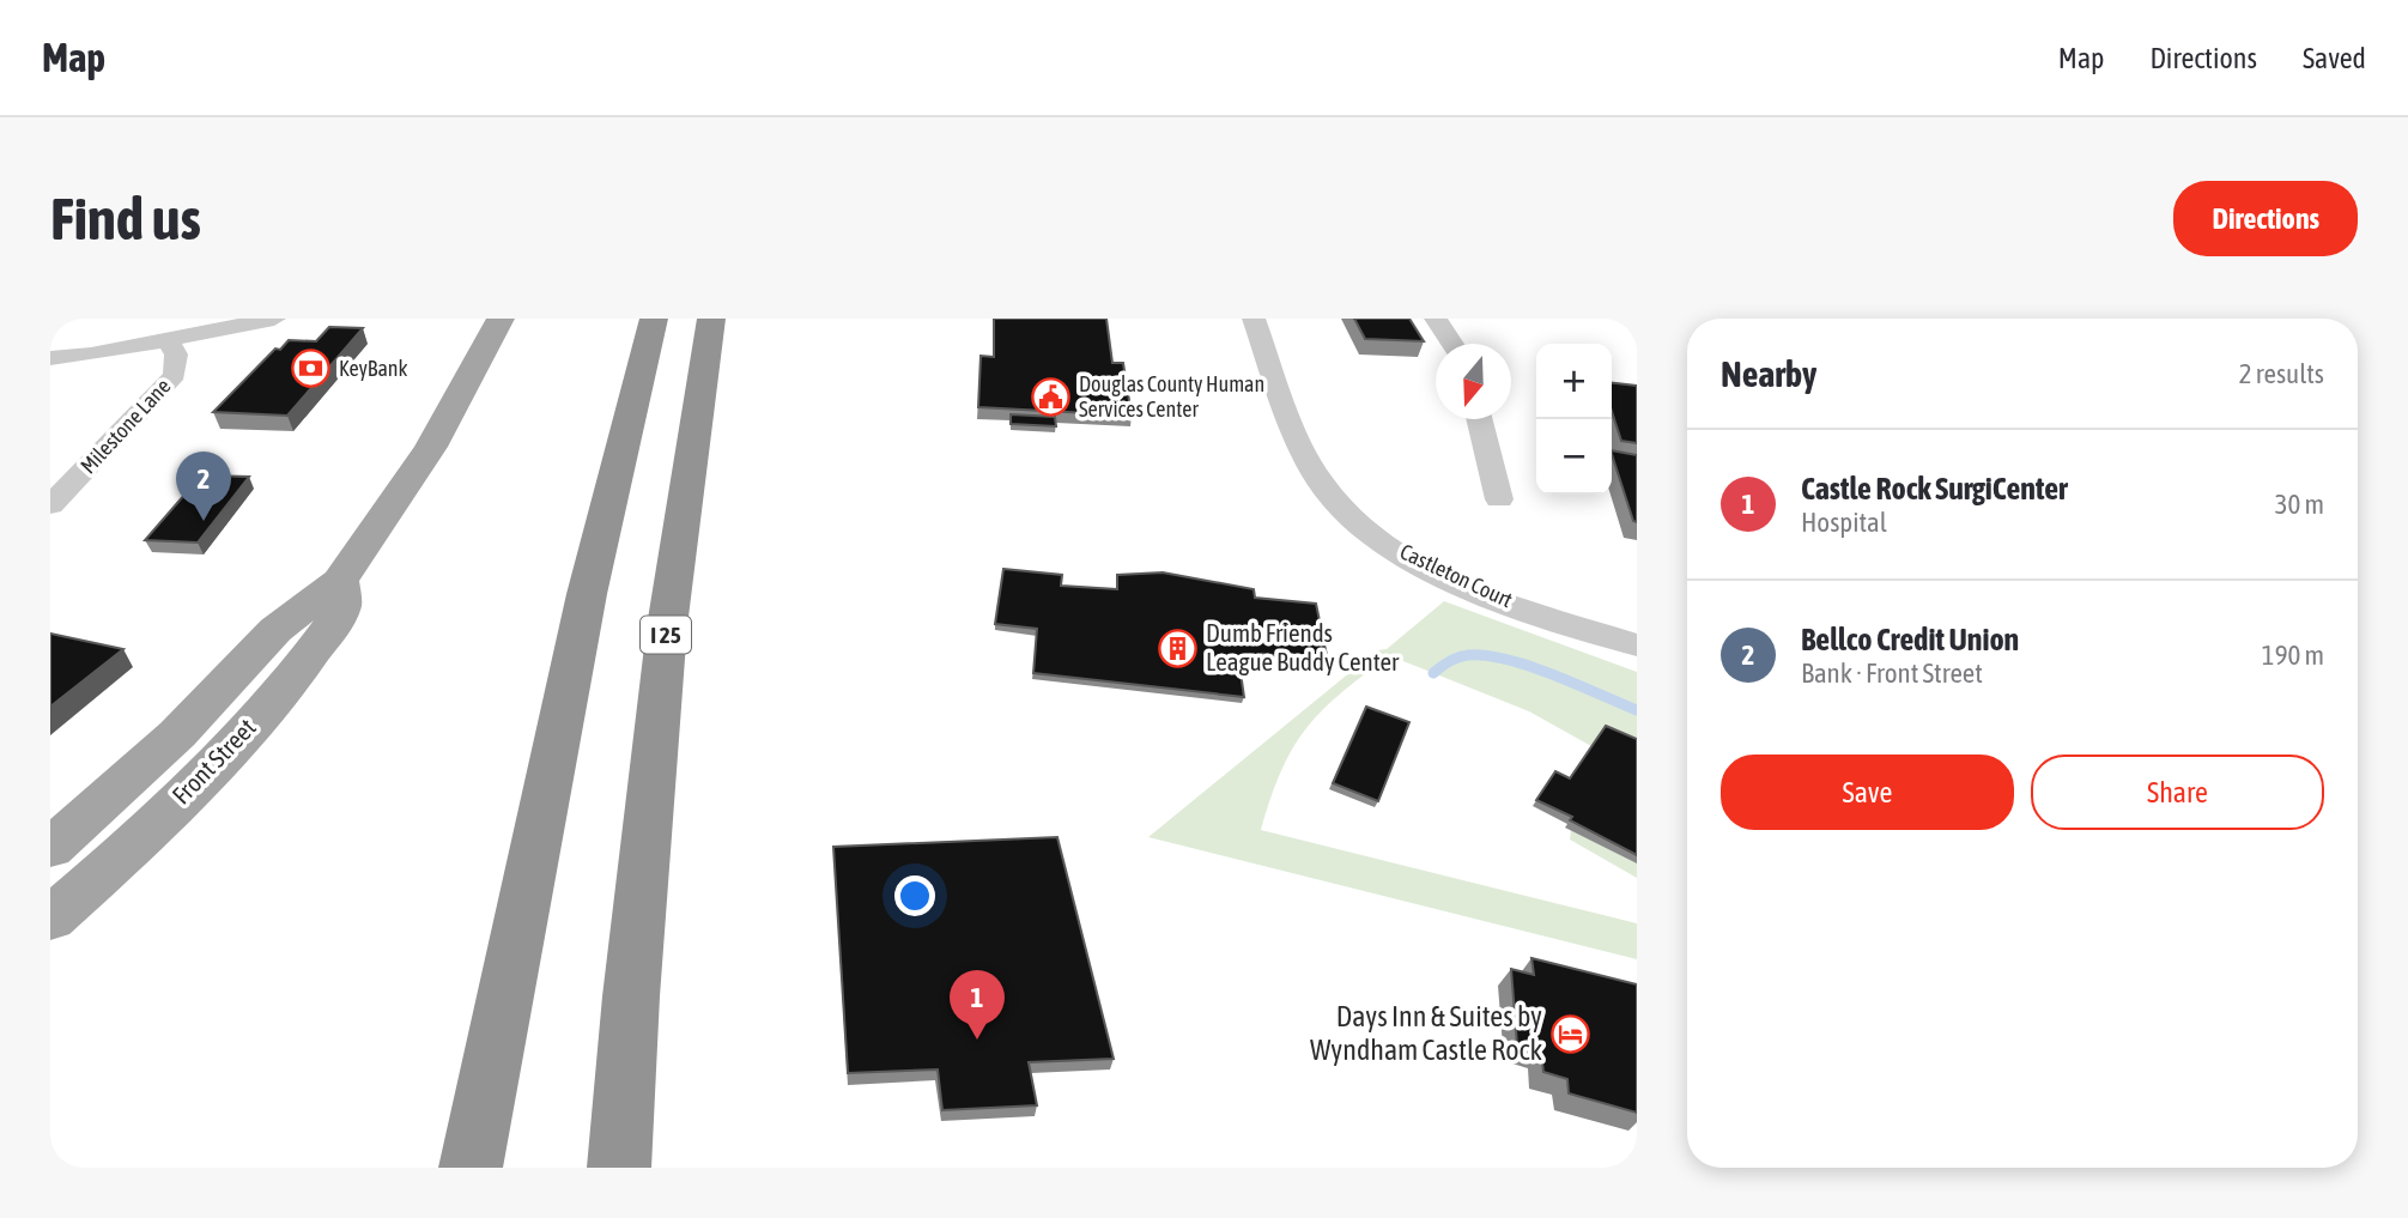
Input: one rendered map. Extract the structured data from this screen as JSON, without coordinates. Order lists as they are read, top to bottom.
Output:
{
  "streets": {
    "highway": ["I 25"],
    "main road": ["Front Street"],
    "street": ["Milestone Lane", "Castleton Court"]
  },
  "places": {
    "bank": ["KeyBank"],
    "public building": ["Douglas County Human Services Center"],
    "building": ["Dumb Friends League Buddy Center"],
    "hotel": ["Days Inn & Suites by Wyndham Castle Rock"]
  },
  "north": "bottom",
  "page": {
    "header": "Map",
    "nav": ["Map", "Directions", "Saved"],
    "buttons": [
      "Directions",
      ["Save", "Share"]
    ],
    "title": "Find us",
    "heading": ["Nearby", "2 results"],
    "map_buttons": ["+", "−"],
    "list": [
      {
        "mark": "1",
        "name": "Castle Rock SurgiCenter",
        "note": "Hospital",
        "value": "30 m"
      },
      {
        "mark": "2",
        "name": "Bellco Credit Union",
        "note": "Bank · Front Street",
        "value": "190 m"
      }
    ],
    "pins": ["2", "1"]
  }
}
